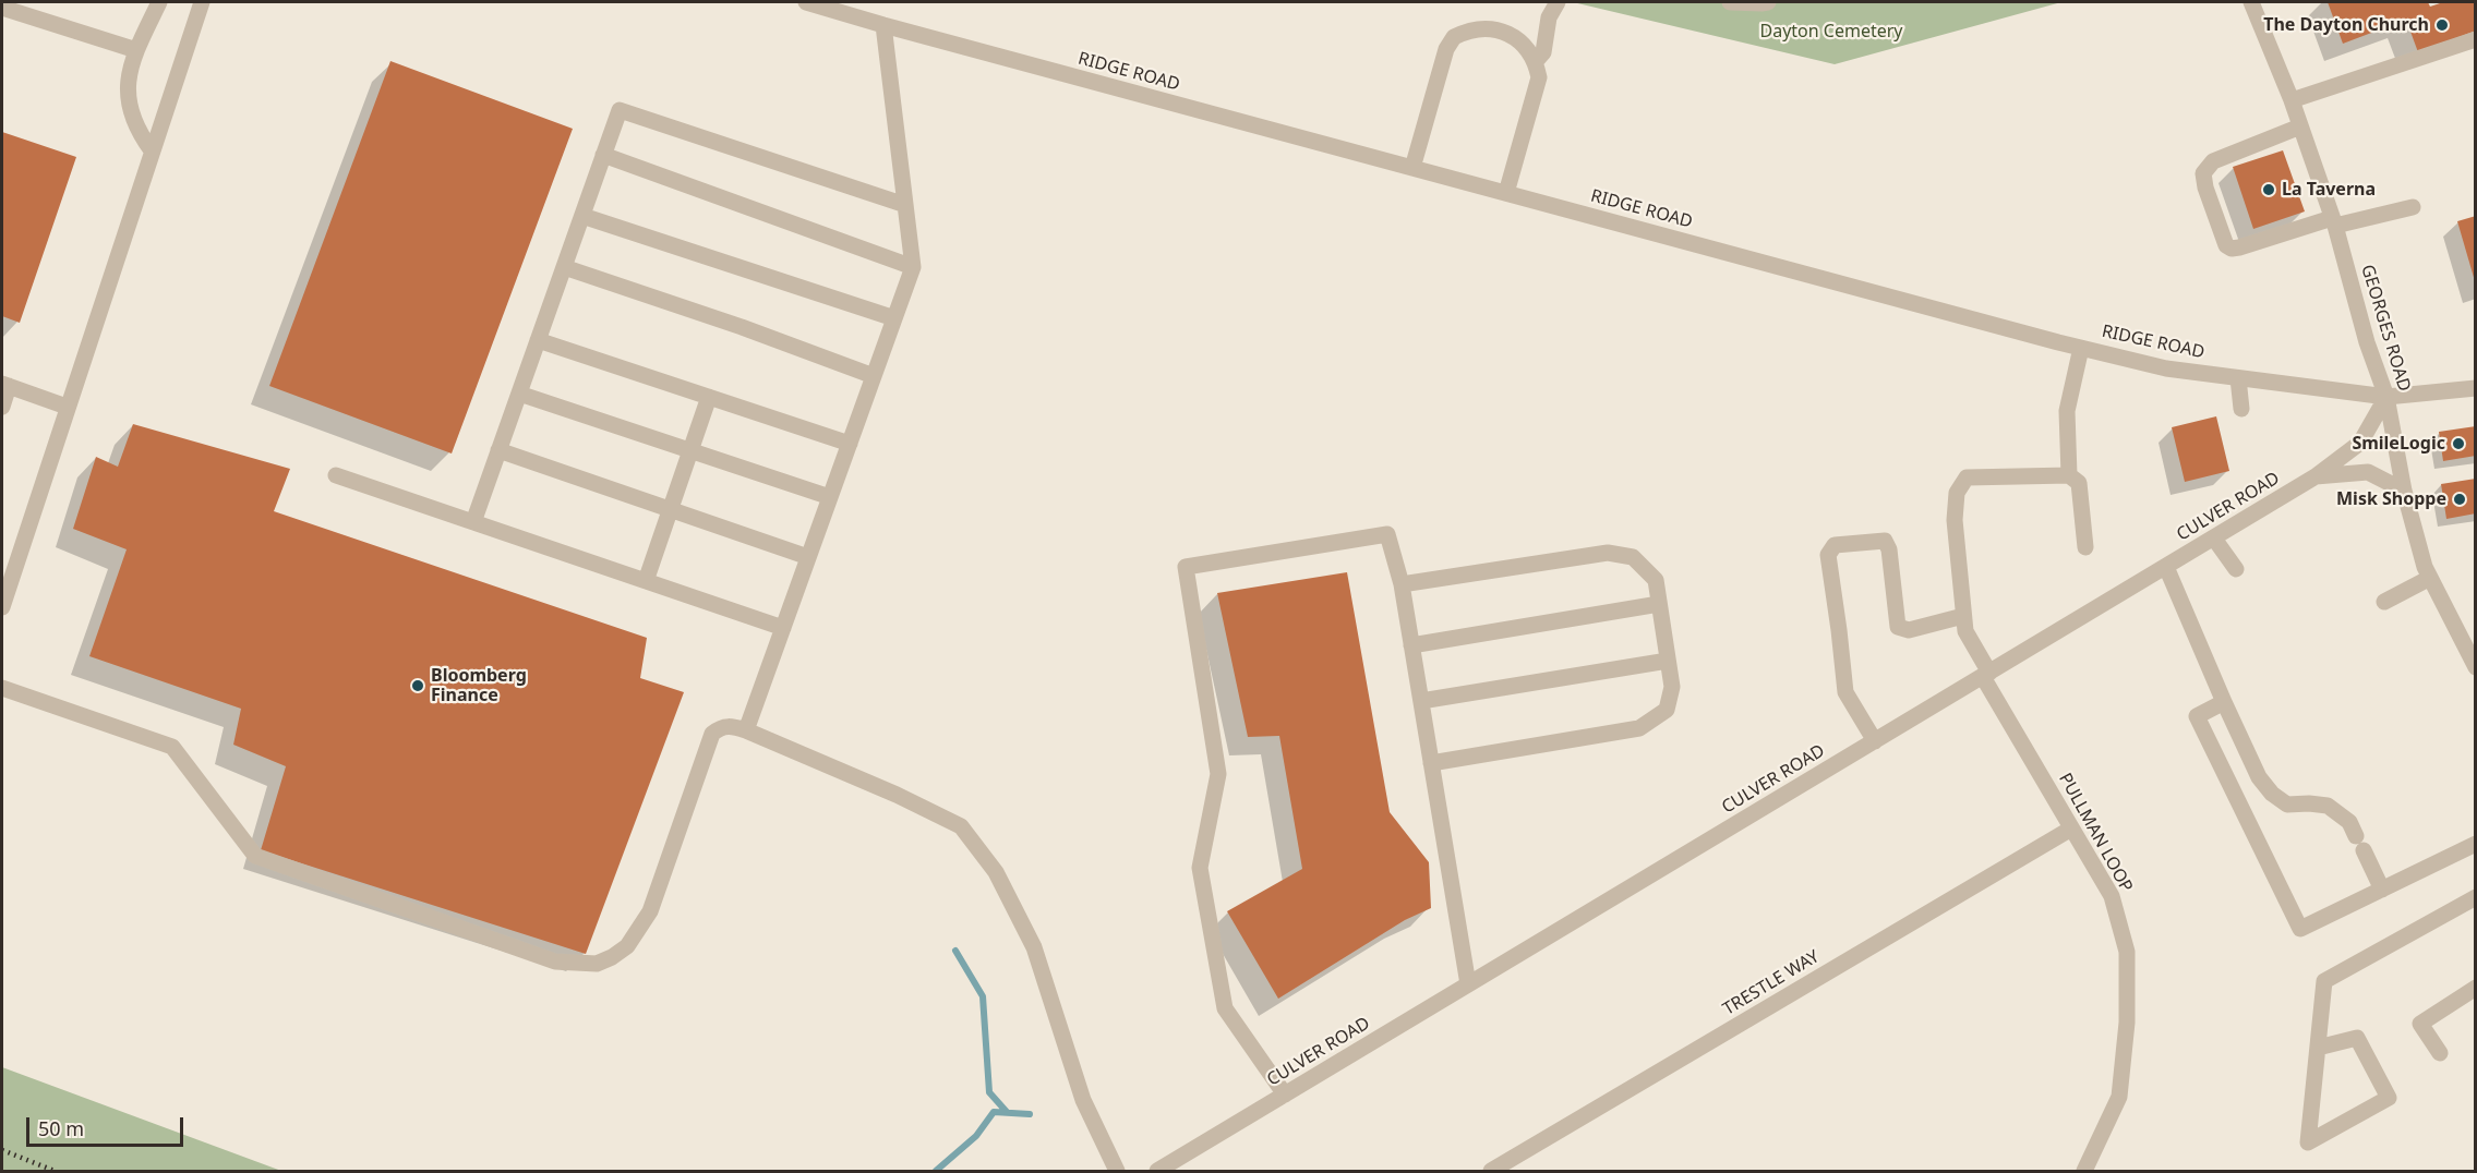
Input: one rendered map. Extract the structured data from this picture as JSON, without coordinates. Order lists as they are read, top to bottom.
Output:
{
  "streets": {
    "street": [
      "RIDGE ROAD",
      "GEORGES ROAD",
      "CULVER ROAD",
      "PULLMAN LOOP",
      "TRESTLE WAY"
    ]
  },
  "crossings": [
    ["RIDGE ROAD", "GEORGES ROAD"],
    ["RIDGE ROAD", "CULVER ROAD"],
    ["GEORGES ROAD", "CULVER ROAD"],
    ["CULVER ROAD", "PULLMAN LOOP"],
    ["PULLMAN LOOP", "TRESTLE WAY"]
  ],
  "parks": ["Dayton Cemetery"],
  "places": [
    "The Dayton Church",
    "La Taverna",
    "SmileLogic",
    "Misk Shoppe",
    "Bloomberg Finance"
  ],
  "scale_bar": "50 m"
}
